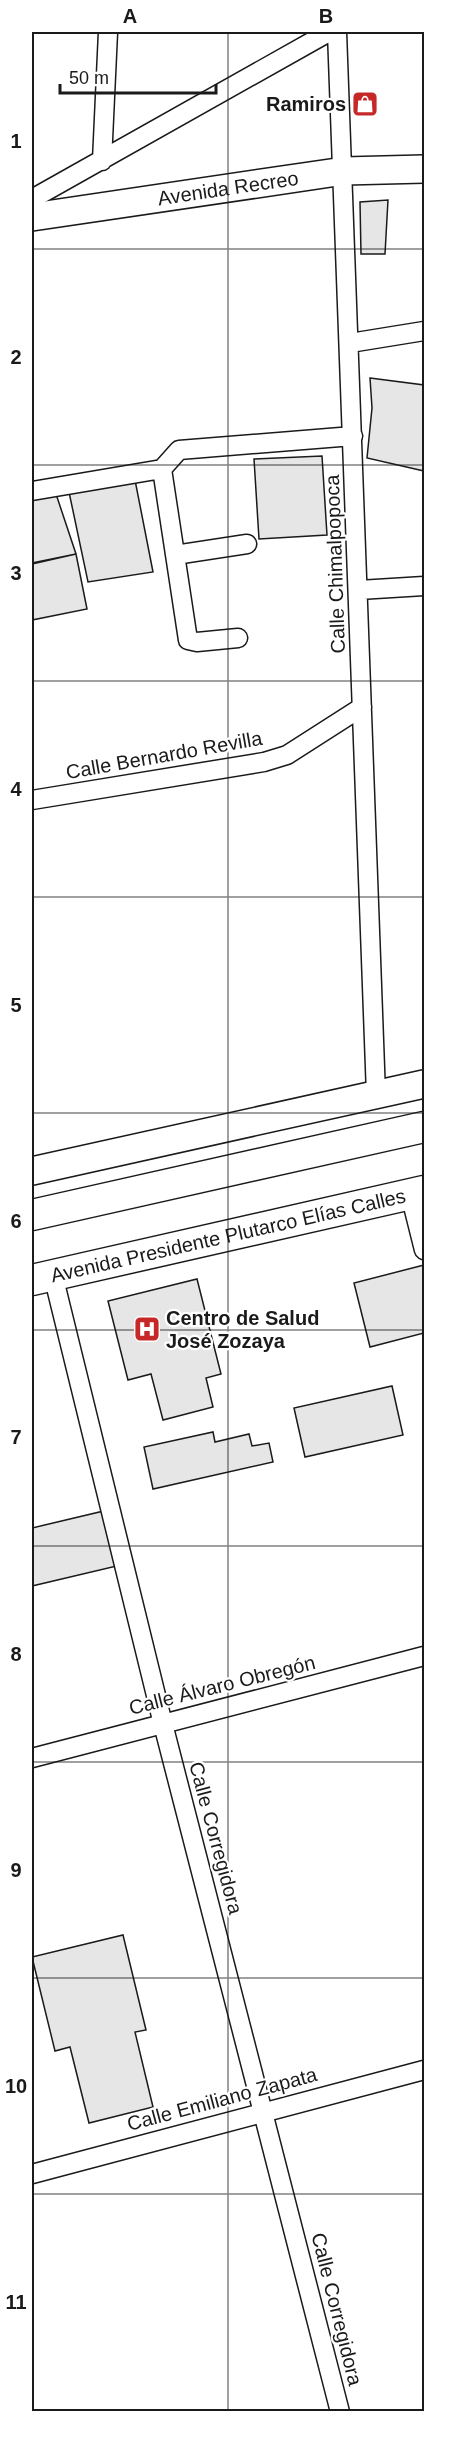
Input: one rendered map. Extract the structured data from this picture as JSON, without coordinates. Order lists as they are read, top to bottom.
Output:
{
  "streets": {
    "main road": ["Avenida Presidente Plutarco Elías Calles"],
    "street": [
      "Avenida Recreo",
      "Calle Chimalpopoca",
      "Calle Bernardo Revilla",
      "Calle Álvaro Obregón",
      "Calle Corregidora",
      "Calle Emiliano Zapata"
    ]
  },
  "crossings": [
    ["Avenida Recreo", "Calle Chimalpopoca"],
    ["Calle Chimalpopoca", "Calle Bernardo Revilla"],
    ["Avenida Presidente Plutarco Elías Calles", "Calle Corregidora"],
    ["Calle Álvaro Obregón", "Calle Corregidora"],
    ["Calle Corregidora", "Calle Emiliano Zapata"]
  ],
  "places": {
    "shop": ["Ramiros"],
    "hospital": ["Centro de Salud José Zozaya"]
  },
  "scale_bar": "50 m",
  "grid": {
    "columns": ["A", "B"],
    "rows": [
      "1",
      "2",
      "3",
      "4",
      "5",
      "6",
      "7",
      "8",
      "9",
      "10",
      "11"
    ]
  }
}
